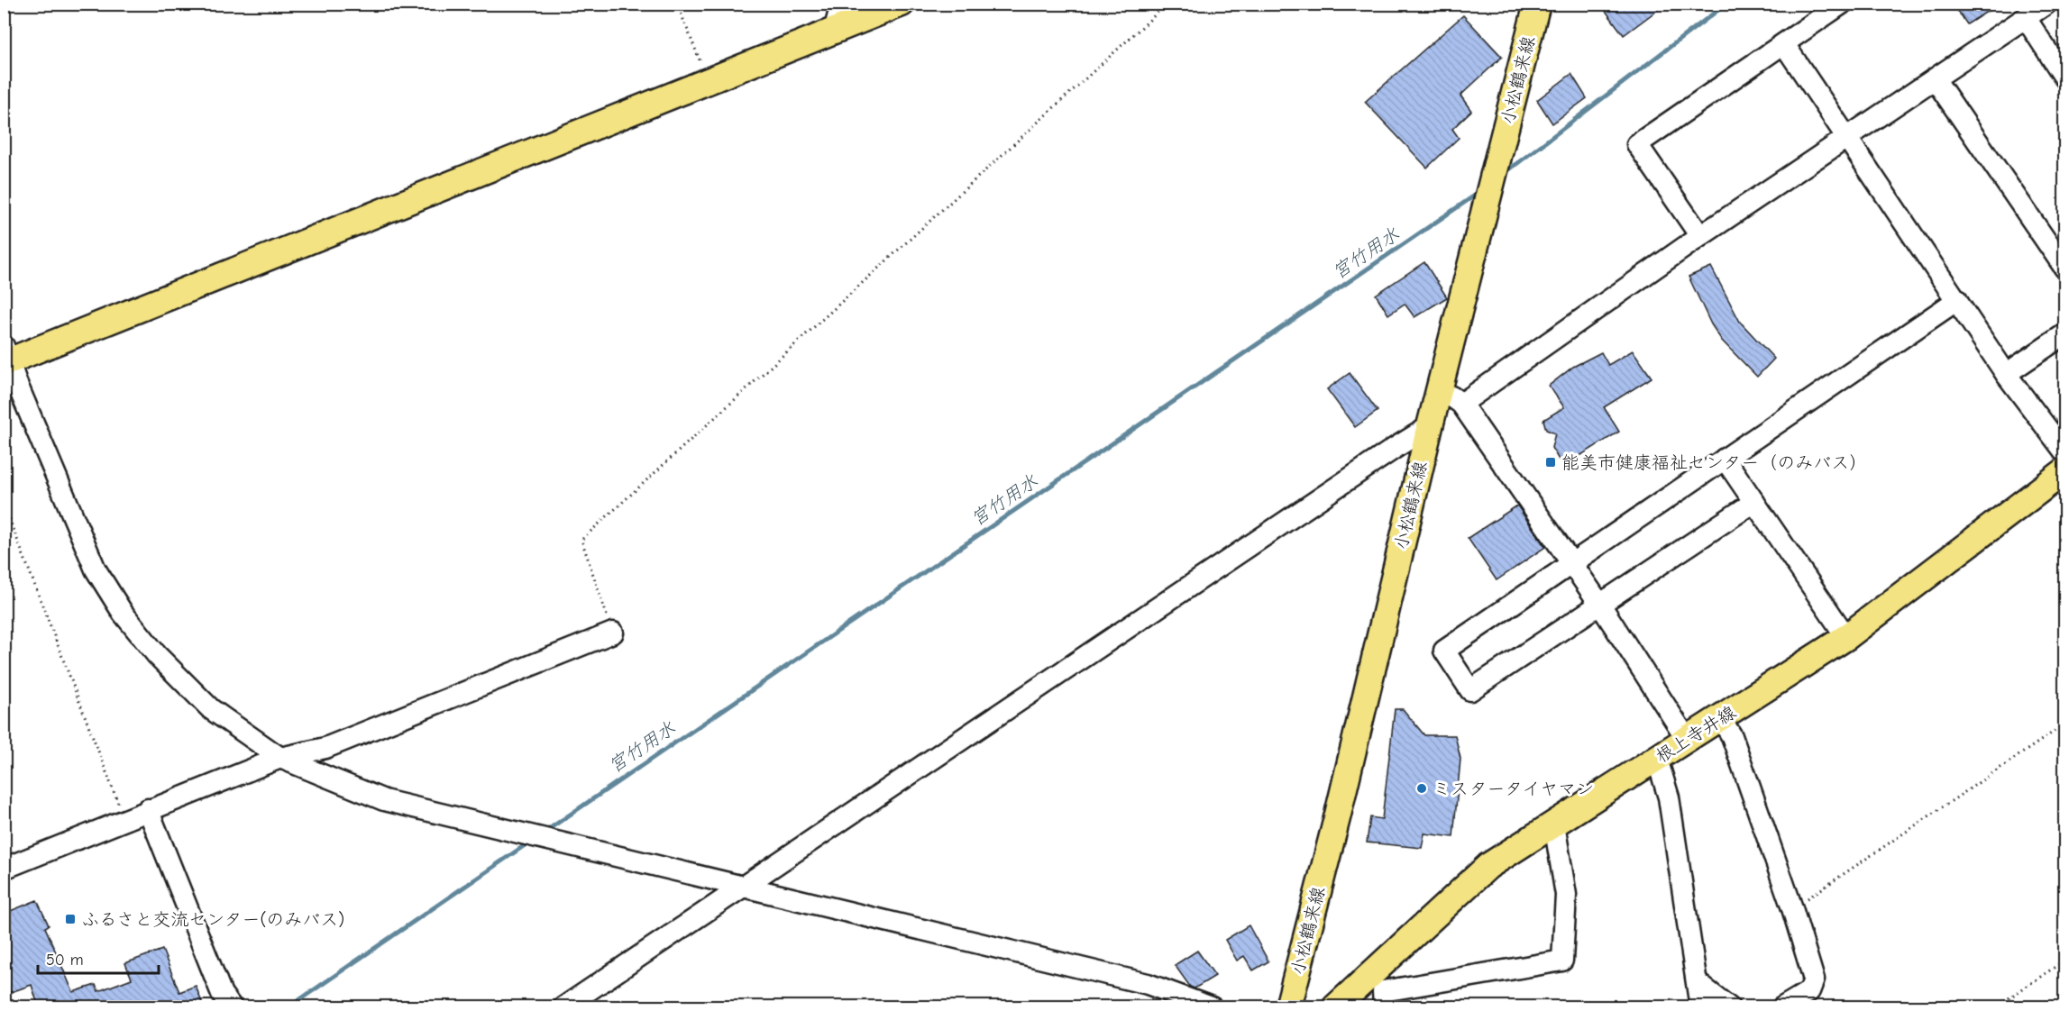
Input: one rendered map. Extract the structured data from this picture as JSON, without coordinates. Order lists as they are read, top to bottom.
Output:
{
  "streets": {
    "main road": ["小松鶴来線", "根上寺井線"]
  },
  "water": ["宮竹用水"],
  "places": {
    "transit": ["能美市健康福祉センター（のみバス）", "ふるさと交流センター(のみバス)"],
    "other": ["ミスタータイヤマン"]
  },
  "scale_bar": "50 m"
}
